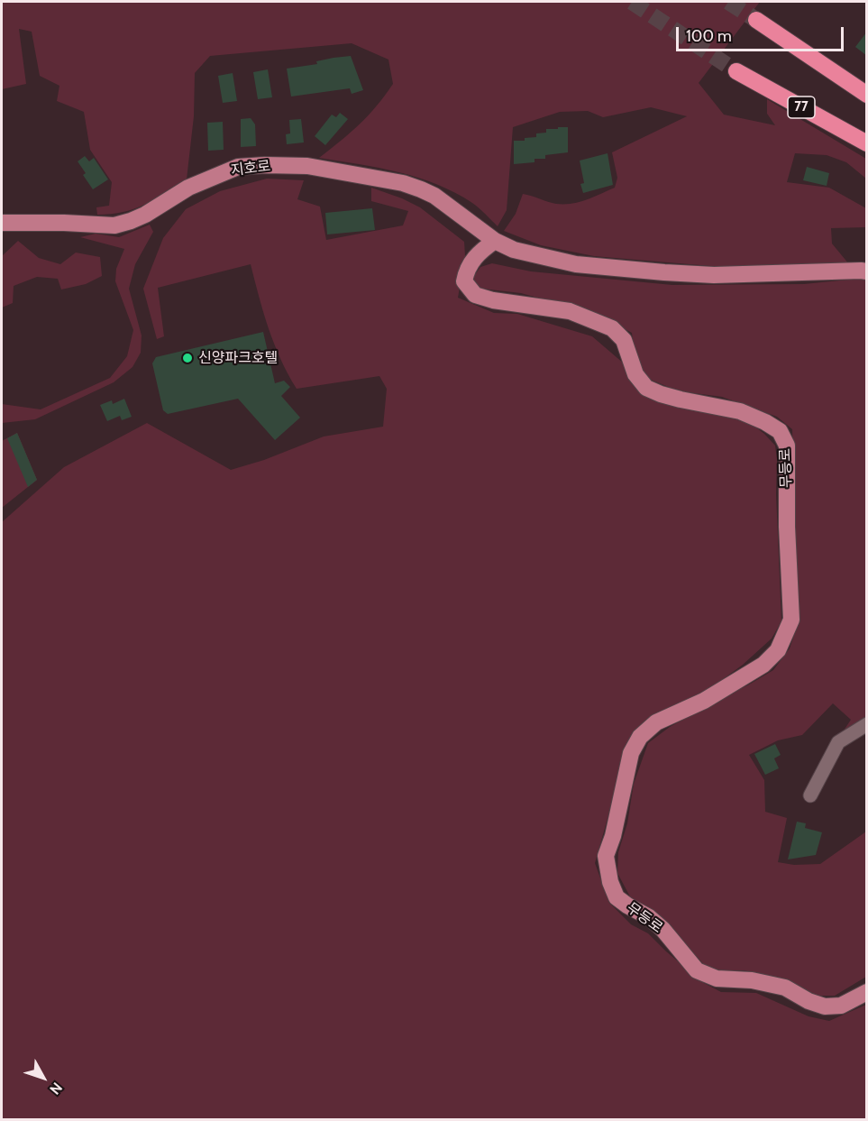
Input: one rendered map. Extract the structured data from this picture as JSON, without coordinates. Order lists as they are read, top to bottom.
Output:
{
  "streets": {
    "highway": ["77"],
    "main road": ["지호로", "무등로"]
  },
  "crossings": [
    ["지호로", "무등로"]
  ],
  "places": ["신양파크호텔"],
  "scale_bar": "100 m",
  "north": "bottom right"
}
